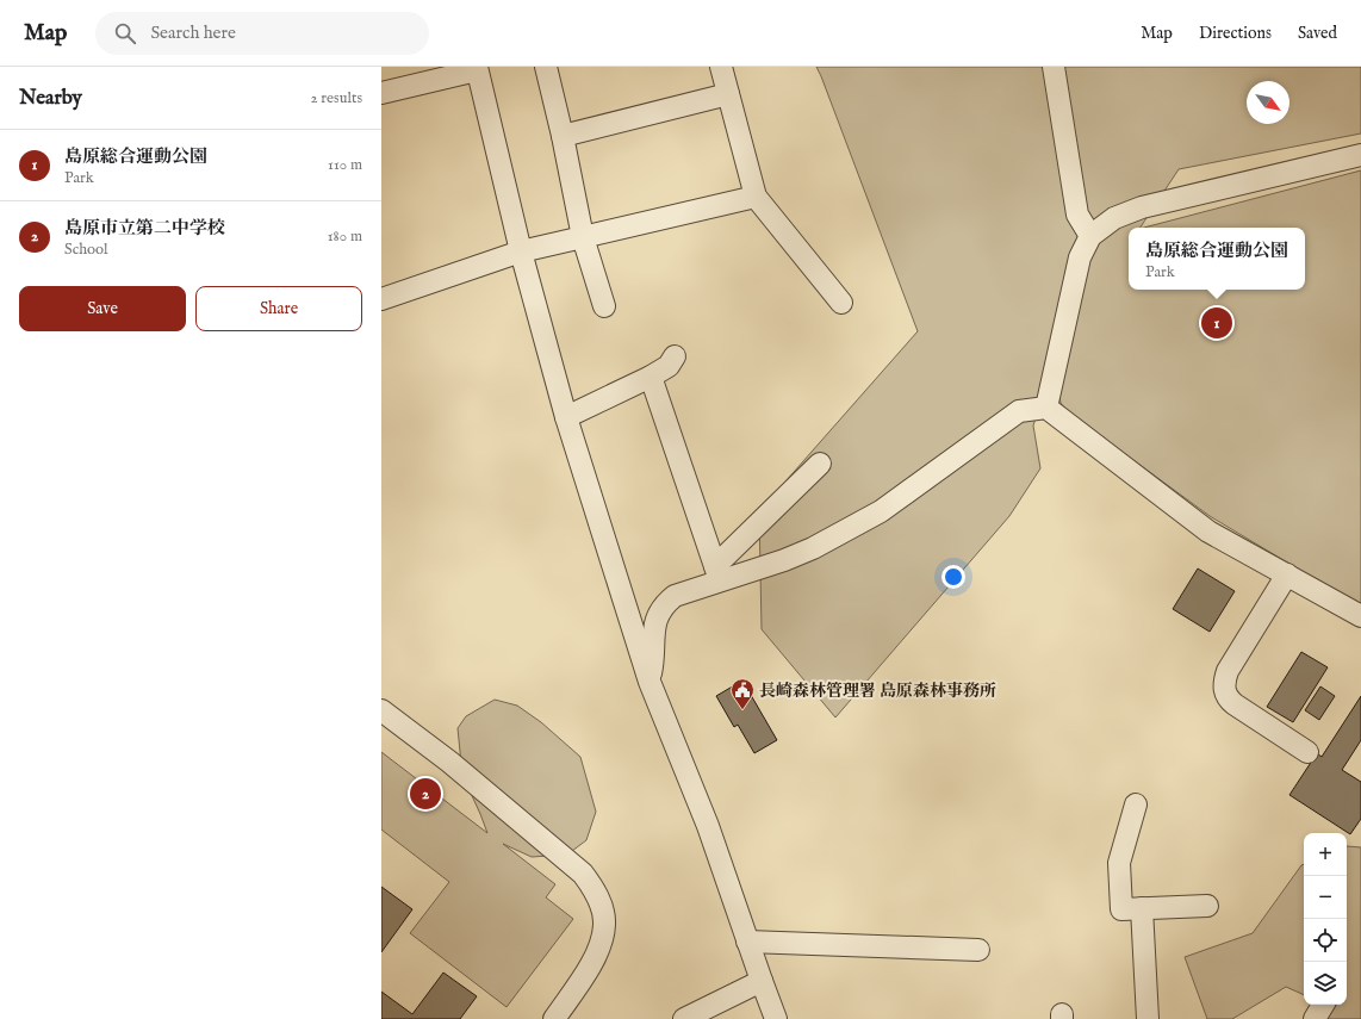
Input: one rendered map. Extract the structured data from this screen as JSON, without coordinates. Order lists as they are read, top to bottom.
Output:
{
  "places": {
    "public building": ["長崎森林管理署 島原森林事務所"]
  },
  "north": "bottom right",
  "page": {
    "header": "Map",
    "search": "Search here",
    "nav": ["Map", "Directions", "Saved"],
    "heading": ["Nearby", "2 results"],
    "list": [
      {
        "mark": "1",
        "name": "島原総合運動公園",
        "note": "Park",
        "value": "110 m"
      },
      {
        "mark": "2",
        "name": "島原市立第二中学校",
        "note": "School",
        "value": "180 m"
      }
    ],
    "popup": ["島原総合運動公園", "Park"],
    "buttons": ["Save", "Share"],
    "pins": ["1", "2"],
    "map_buttons": ["+", "−"]
  }
}
